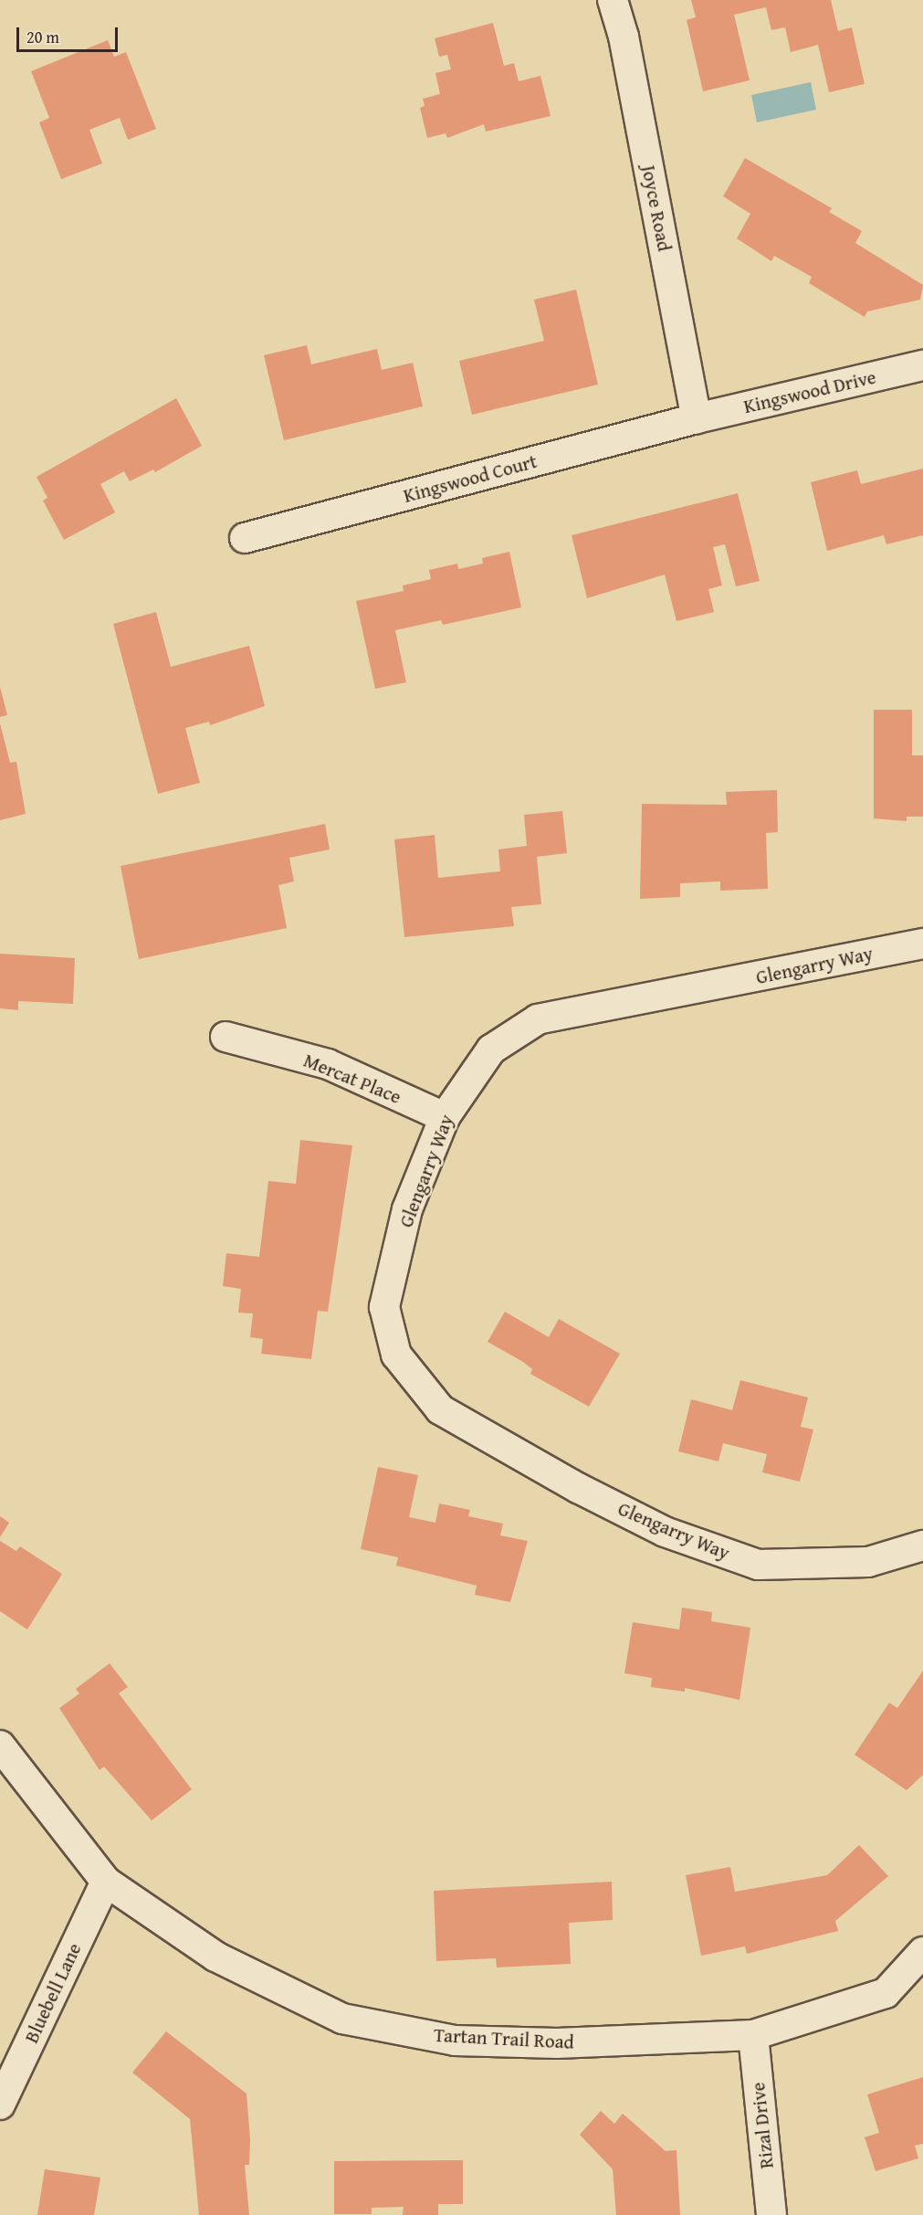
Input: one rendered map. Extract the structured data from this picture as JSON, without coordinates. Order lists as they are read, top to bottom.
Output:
{
  "streets": {
    "street": [
      "Joyce Road",
      "Kingswood Drive",
      "Kingswood Court",
      "Glengarry Way",
      "Mercat Place",
      "Bluebell Lane",
      "Tartan Trail Road",
      "Rizal Drive"
    ]
  },
  "crossings": [
    ["Joyce Road", "Kingswood Drive"],
    ["Joyce Road", "Kingswood Court"],
    ["Kingswood Drive", "Kingswood Court"],
    ["Glengarry Way", "Mercat Place"],
    ["Bluebell Lane", "Tartan Trail Road"],
    ["Tartan Trail Road", "Rizal Drive"]
  ],
  "scale_bar": "20 m"
}
